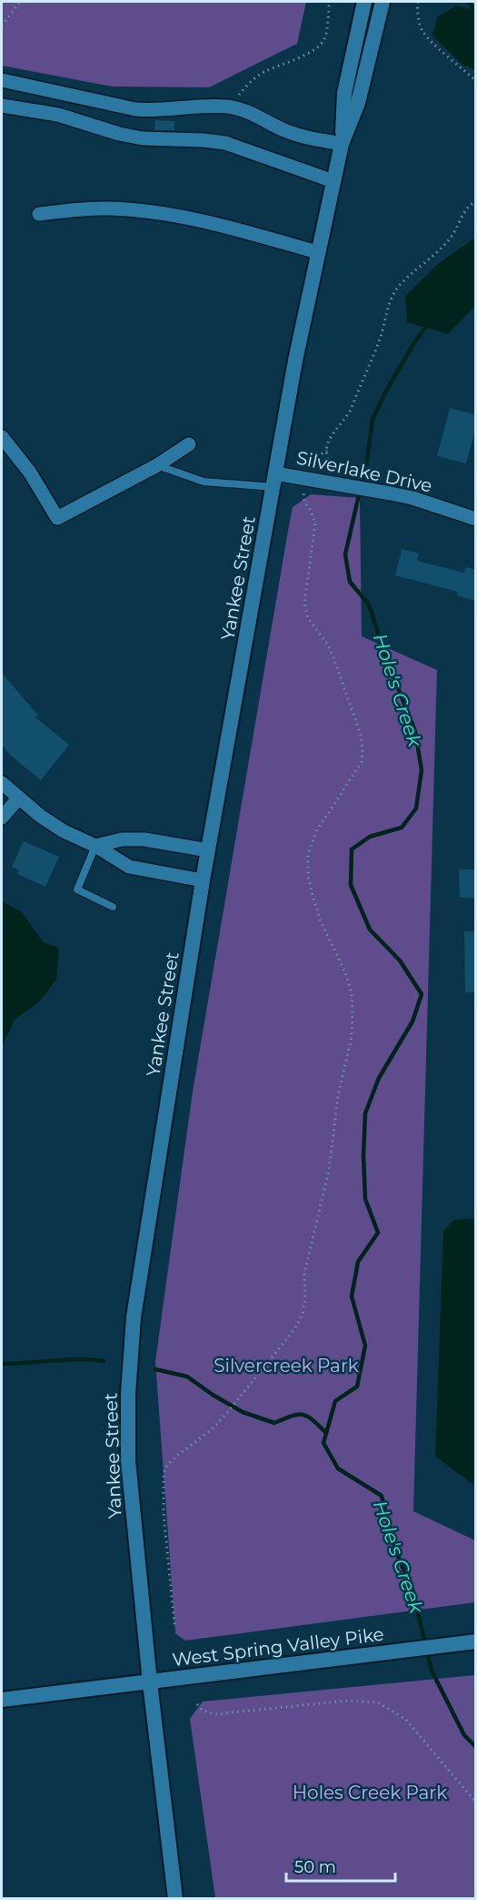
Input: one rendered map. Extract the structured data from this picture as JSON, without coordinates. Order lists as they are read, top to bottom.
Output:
{
  "streets": {
    "street": ["Silverlake Drive", "Yankee Street", "West Spring Valley Pike"]
  },
  "crossings": [
    ["Silverlake Drive", "Yankee Street"],
    ["Yankee Street", "West Spring Valley Pike"]
  ],
  "water": ["Hole's Creek"],
  "parks": ["Silvercreek Park", "Holes Creek Park"],
  "scale_bar": "50 m"
}
